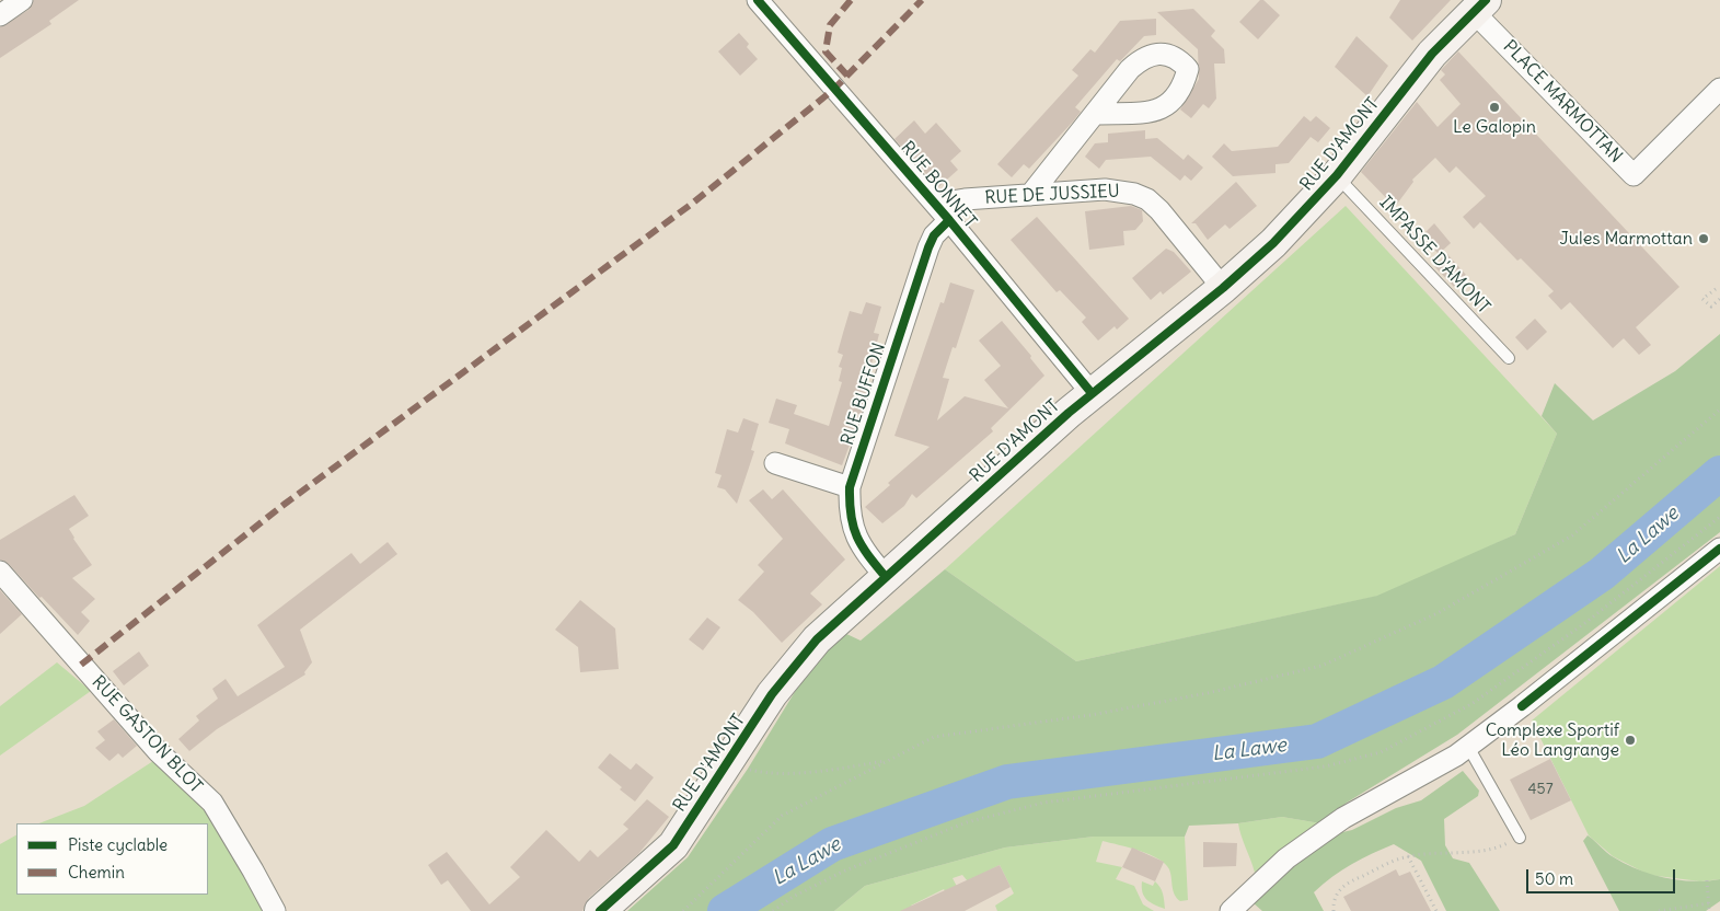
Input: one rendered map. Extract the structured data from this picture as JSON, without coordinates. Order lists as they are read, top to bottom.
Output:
{
  "streets": {
    "street": [
      "PLACE MARMOTTAN",
      "RUE D'AMONT",
      "RUE BONNET",
      "RUE DE JUSSIEU",
      "RUE BUFFON",
      "RUE GASTON BLOT"
    ],
    "lane": ["IMPASSE D'AMONT"]
  },
  "crossings": [
    ["PLACE MARMOTTAN", "RUE D'AMONT"],
    ["RUE D'AMONT", "RUE BONNET"],
    ["RUE D'AMONT", "RUE DE JUSSIEU"],
    ["RUE D'AMONT", "IMPASSE D'AMONT"],
    ["RUE D'AMONT", "RUE BUFFON"],
    ["RUE BONNET", "RUE DE JUSSIEU"],
    ["RUE BONNET", "RUE BUFFON"],
    ["RUE DE JUSSIEU", "RUE BUFFON"]
  ],
  "water": ["La Lawe"],
  "places": ["Le Galopin", "Jules Marmottan", "Complexe Sportif Léo Langrange"],
  "house_numbers": ["457"],
  "legend": ["Piste cyclable", "Chemin"],
  "scale_bar": "50 m"
}
